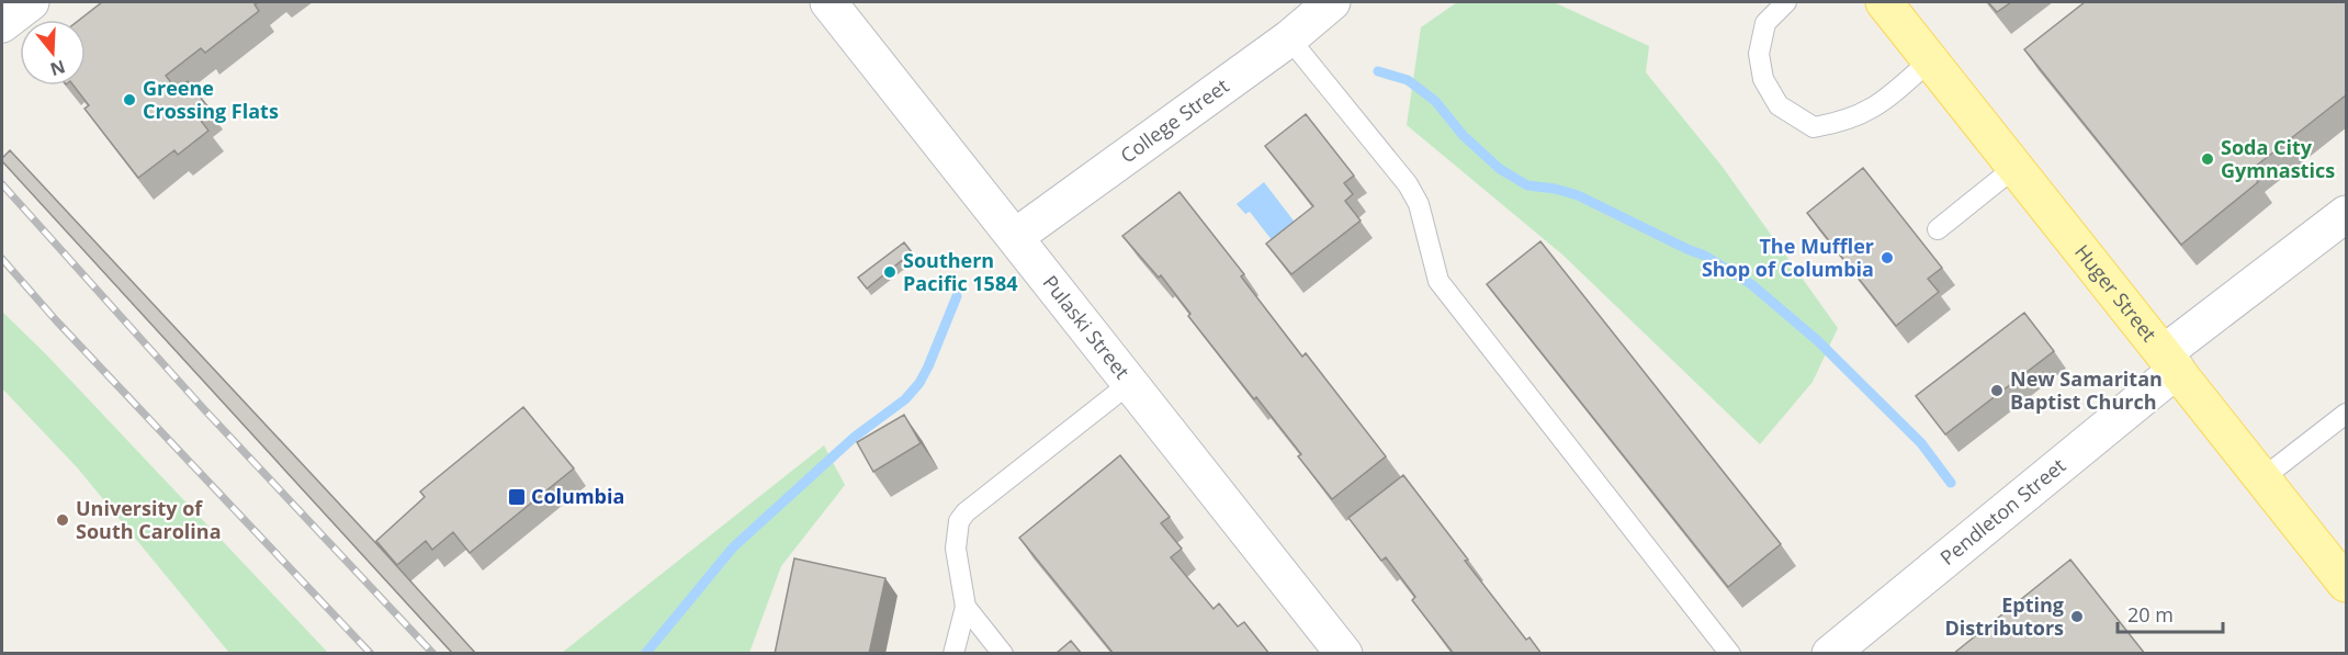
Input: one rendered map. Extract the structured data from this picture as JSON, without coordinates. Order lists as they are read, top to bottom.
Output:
{
  "streets": {
    "main road": ["Huger Street"],
    "street": ["College Street", "Pulaski Street", "Pendleton Street"]
  },
  "crossings": [
    ["College Street", "Pulaski Street"],
    ["Huger Street", "Pendleton Street"]
  ],
  "places": {
    "other": [
      "Greene Crossing Flats",
      "Soda City Gymnastics",
      "The Muffler Shop of Columbia",
      "Southern Pacific 1584",
      "New Samaritan Baptist Church",
      "University of South Carolina",
      "Epting Distributors"
    ],
    "transit": ["Columbia"]
  },
  "scale_bar": "20 m",
  "north": "bottom"
}
